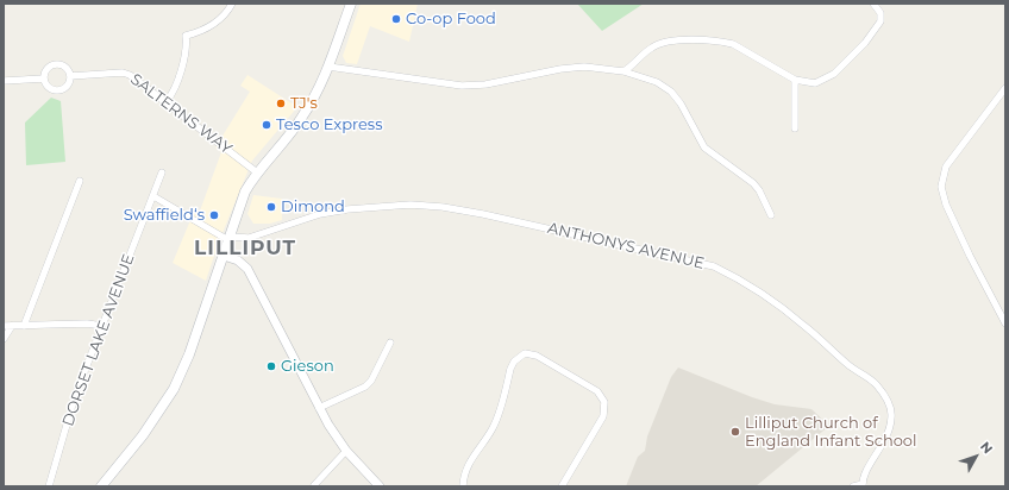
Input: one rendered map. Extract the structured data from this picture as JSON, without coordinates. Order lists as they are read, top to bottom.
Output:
{
  "streets": {
    "street": ["SALTERNS WAY", "ANTHONYS AVENUE", "DORSET LAKE AVENUE"]
  },
  "districts": ["LILLIPUT"],
  "places": [
    "Co-op Food",
    "TJ's",
    "Tesco Express",
    "Dimond",
    "Swaffield‘s",
    "Gieson",
    "Lilliput Church of England Infant School"
  ],
  "north": "top right"
}
